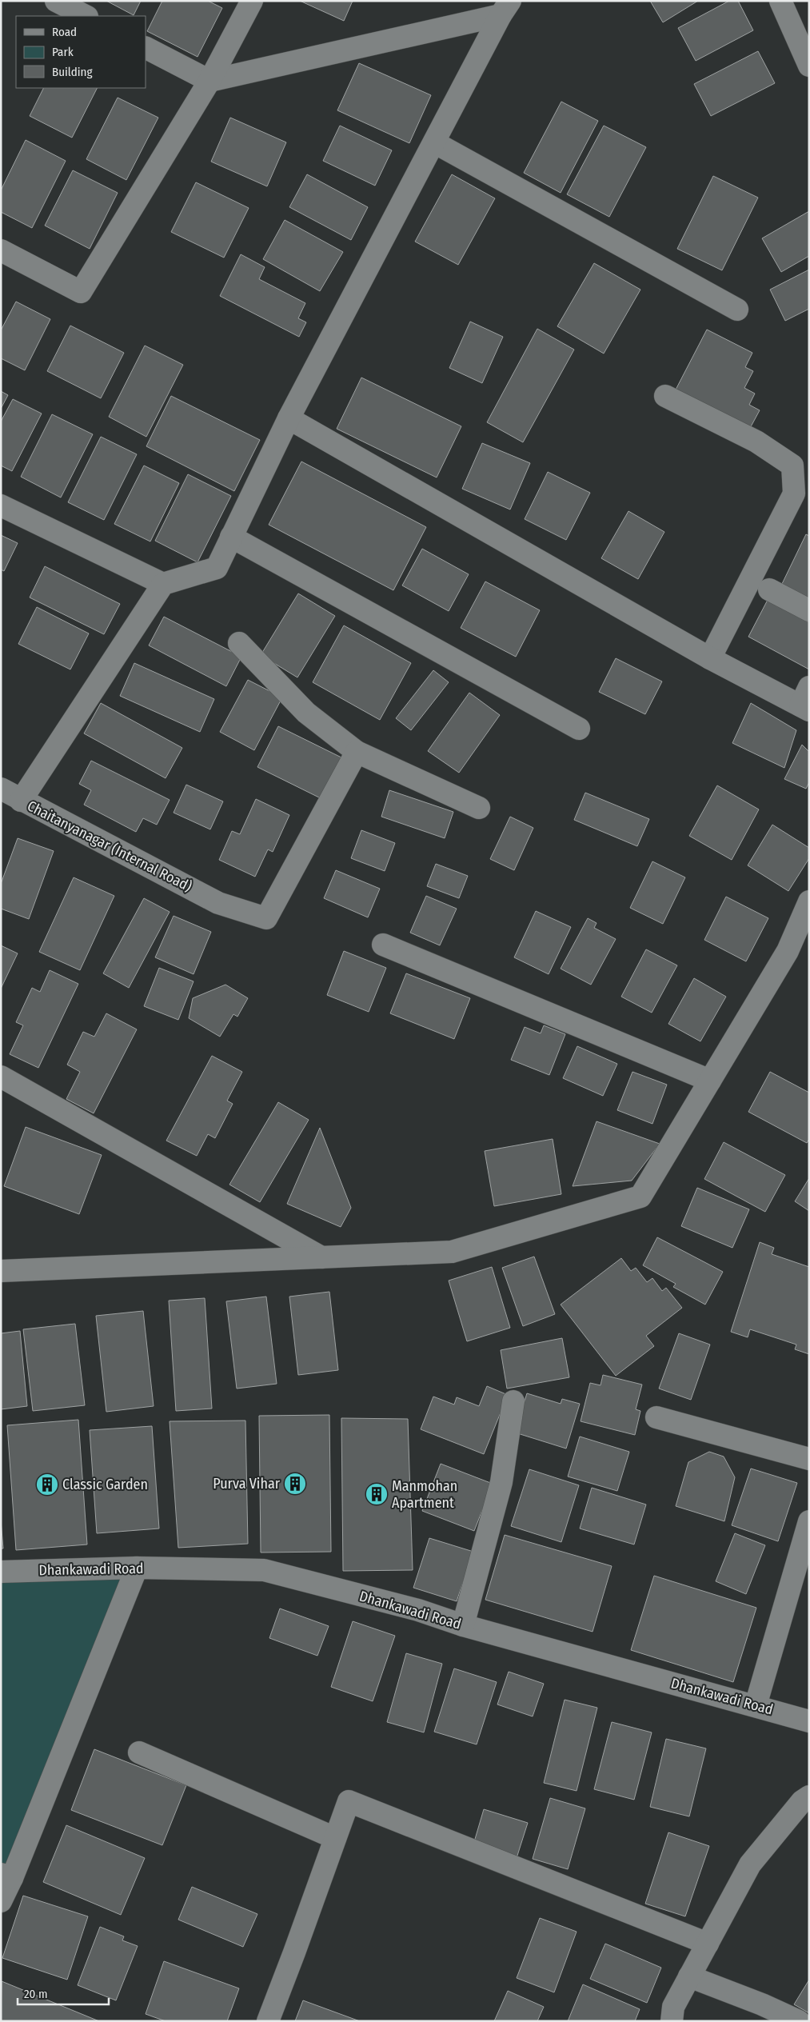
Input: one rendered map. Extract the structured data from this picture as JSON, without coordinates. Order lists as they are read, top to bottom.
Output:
{
  "streets": {
    "street": ["Chaitanyanagar (Internal Road)", "Dhankawadi Road"]
  },
  "places": {
    "building": ["Purva Vihar", "Classic Garden", "Manmohan Apartment"]
  },
  "legend": ["Road", "Park", "Building"],
  "scale_bar": "20 m"
}
